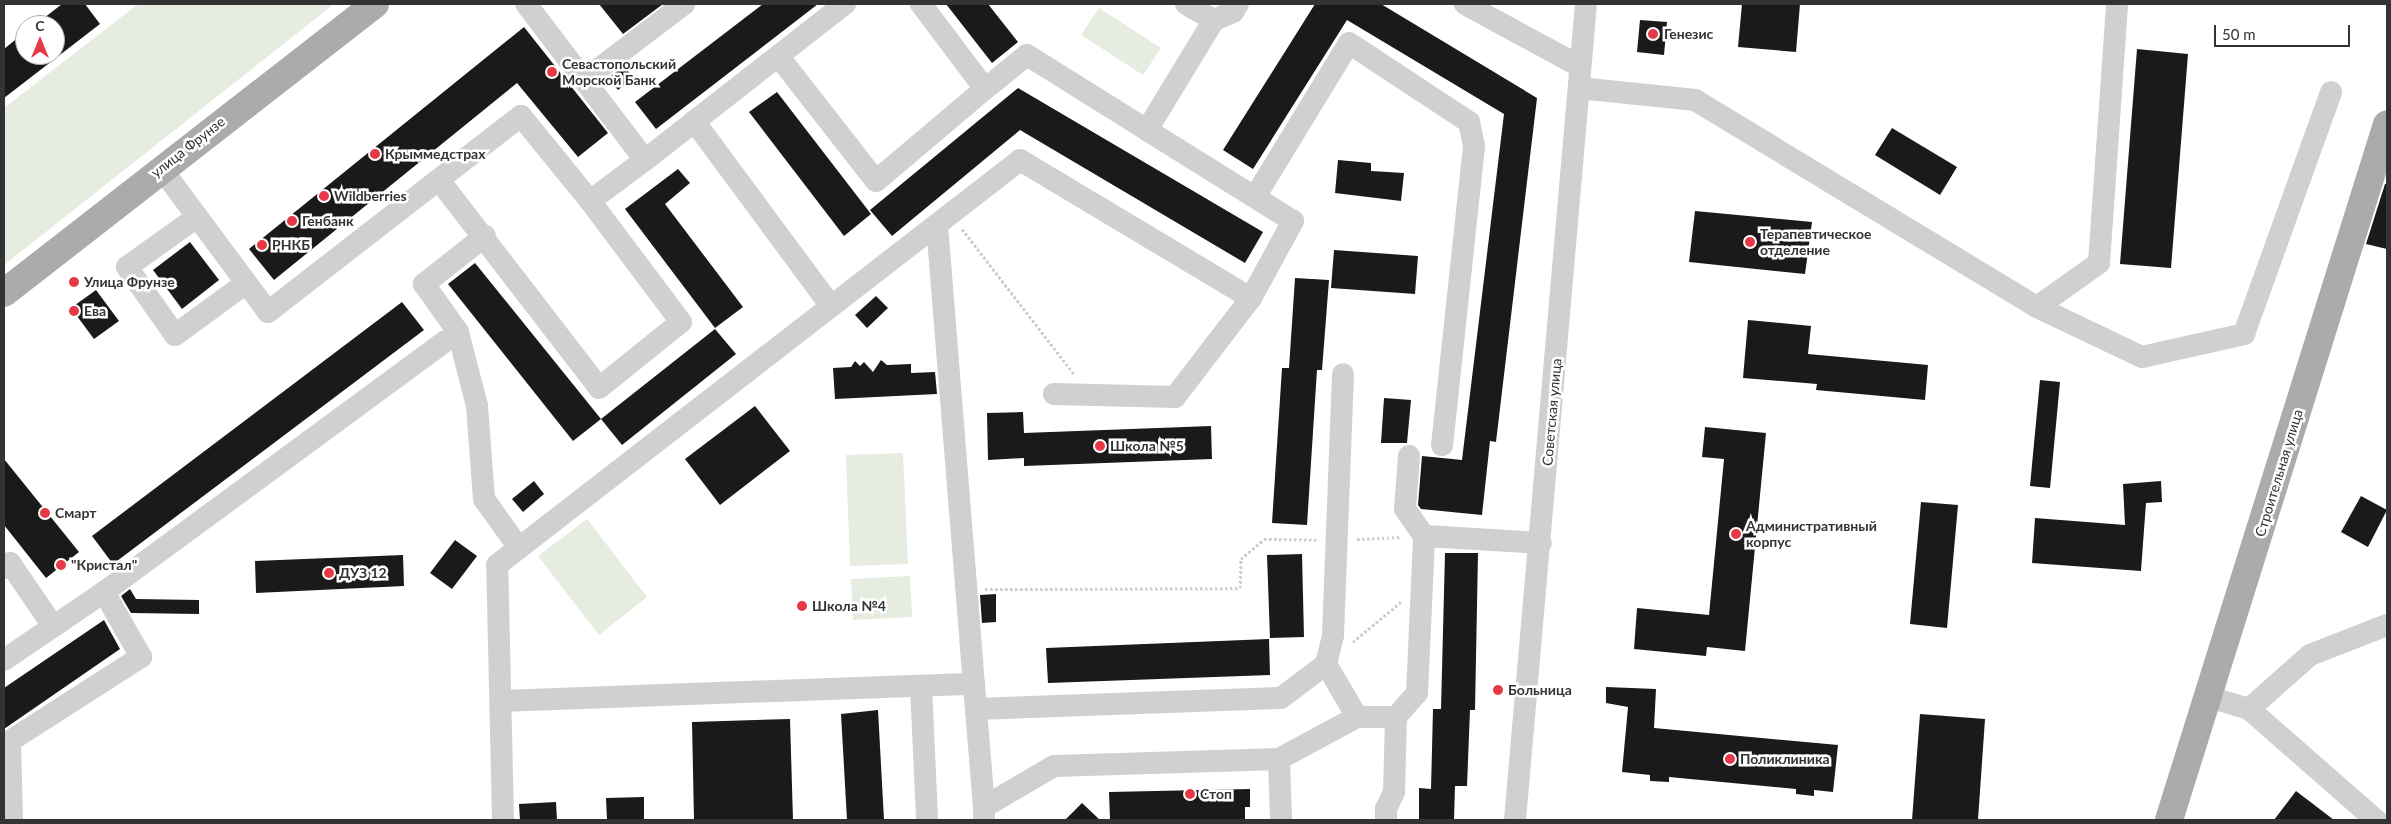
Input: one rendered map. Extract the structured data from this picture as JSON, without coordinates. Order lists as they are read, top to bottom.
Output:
{
  "streets": {
    "main road": ["улица Фрунзе", "Строительная улица"],
    "street": ["Советская улица"]
  },
  "places": [
    "Генезис",
    "Севастопольский Морской Банк",
    "Крыммедстрах",
    "Wildberries",
    "Генбанк",
    "Терапевтическое отделение",
    "РНКБ",
    "Улица Фрунзе",
    "Ева",
    "Школа №5",
    "Смарт",
    "Административный корпус",
    "\"Кристал\"",
    "ДУЗ 12",
    "Школа №4",
    "Больница",
    "Поликлиника",
    "Стоп"
  ],
  "scale_bar": "50 m",
  "north": "top"
}
